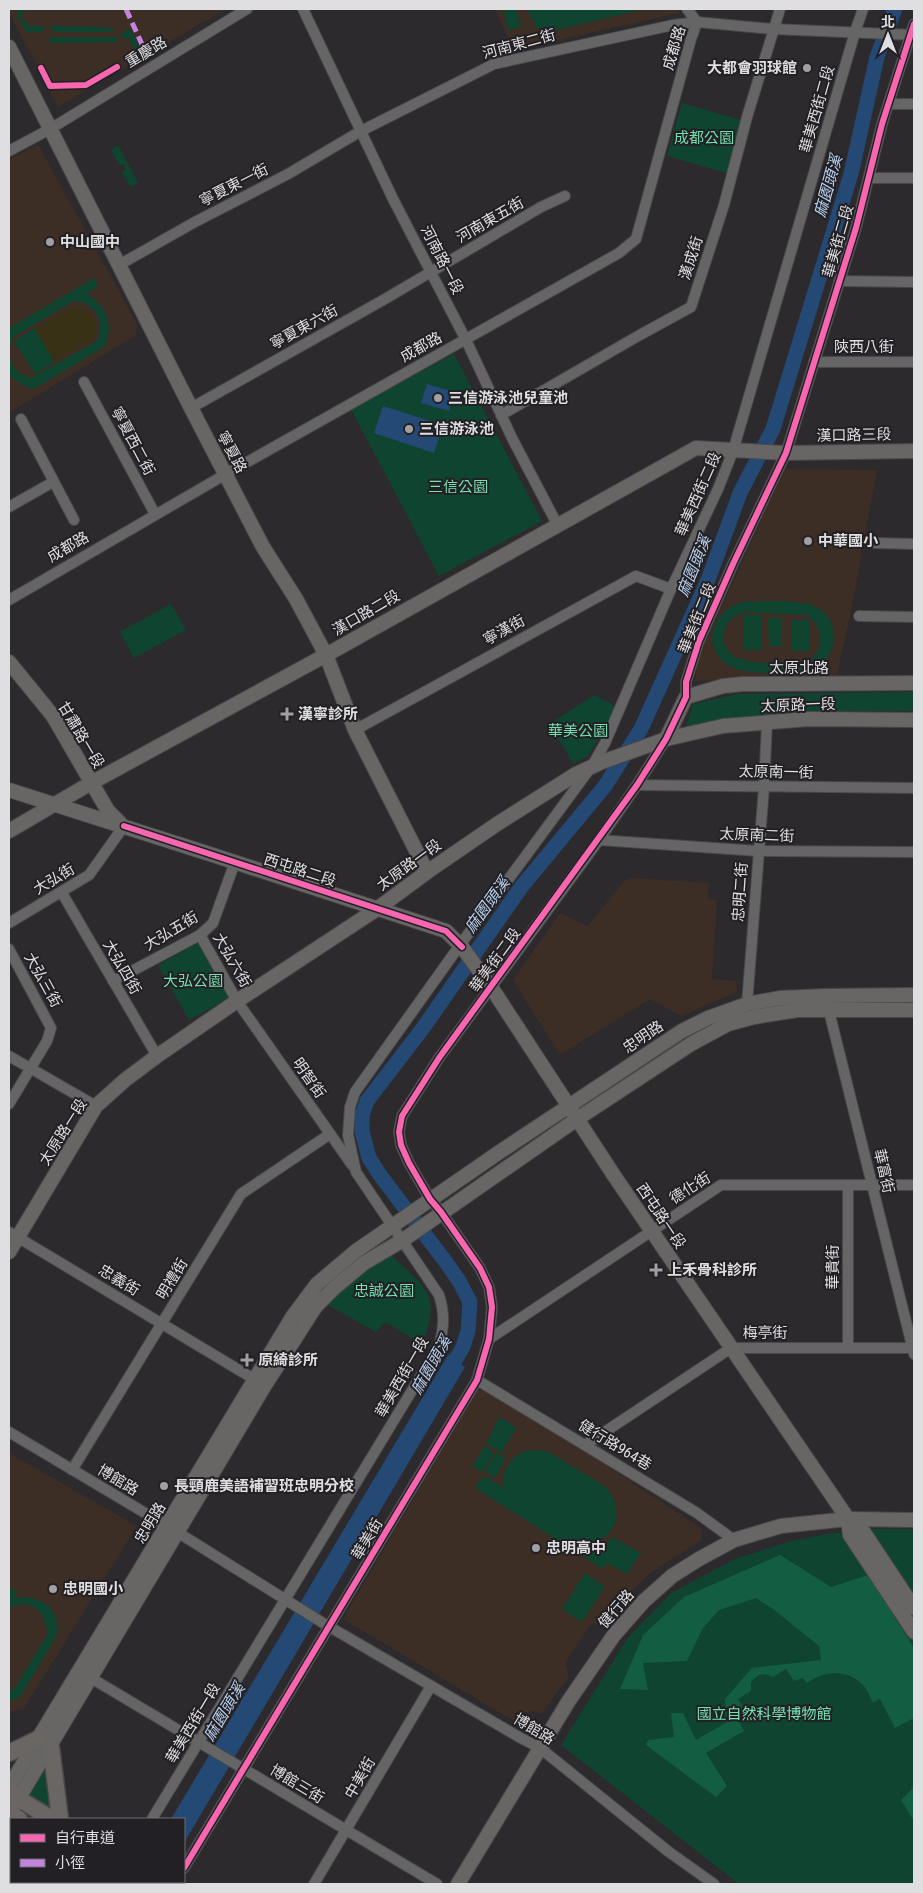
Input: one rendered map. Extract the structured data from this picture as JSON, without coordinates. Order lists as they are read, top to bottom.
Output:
{
  "streets": {
    "street": [
      "河南東二街",
      "成都路",
      "重慶路",
      "華美西街二段",
      "寧夏東一街",
      "河南東五街",
      "華美街二段",
      "漢成街",
      "河南路一段",
      "寧夏東六街",
      "陝西八街",
      "漢口路三段",
      "寧夏西二街",
      "寧夏路",
      "漢口路二段",
      "寧漢街",
      "太原北路",
      "太原路一段",
      "甘肅路一段",
      "太原南一街",
      "太原南二街",
      "西屯路二段",
      "大弘街",
      "忠明二街",
      "大弘五街",
      "大弘六街",
      "大弘四街",
      "大弘三街",
      "忠明路",
      "明智街",
      "華富街",
      "德化街",
      "西屯路一段",
      "華貴街",
      "明禮街",
      "忠義街",
      "梅亭街",
      "華美西街一段",
      "健行路964巷",
      "博館路",
      "華美街",
      "健行路",
      "中美街",
      "博館三街"
    ]
  },
  "crossings": [
    ["河南東二街", "成都路"],
    ["河南東二街", "華美西街二段"],
    ["河南東二街", "寧夏東一街"],
    ["河南東二街", "華美街二段"],
    ["河南東二街", "漢成街"],
    ["河南東二街", "河南路一段"],
    ["成都路", "河南路一段"],
    ["成都路", "寧夏西二街"],
    ["成都路", "寧夏路"],
    ["重慶路", "寧夏路"],
    ["華美西街二段", "漢口路三段"],
    ["華美西街二段", "漢口路二段"],
    ["華美西街二段", "寧漢街"],
    ["華美西街二段", "太原路一段"],
    ["華美西街二段", "西屯路二段"],
    ["華美西街二段", "華美西街一段"],
    ["寧夏東一街", "河南路一段"],
    ["寧夏東一街", "寧夏路"],
    ["河南東五街", "河南路一段"],
    ["河南東五街", "寧夏東六街"],
    ["華美街二段", "陝西八街"],
    ["華美街二段", "漢口路三段"],
    ["華美街二段", "太原北路"],
    ["華美街二段", "太原路一段"],
    ["華美街二段", "太原南一街"],
    ["華美街二段", "太原南二街"],
    ["華美街二段", "西屯路二段"],
    ["華美街二段", "忠明路"],
    ["華美街二段", "西屯路一段"],
    ["華美街二段", "華美街"],
    ["漢成街", "河南路一段"],
    ["河南路一段", "寧夏東六街"],
    ["河南路一段", "漢口路二段"],
    ["寧夏東六街", "寧夏路"],
    ["漢口路三段", "漢口路二段"],
    ["寧夏路", "漢口路二段"],
    ["寧夏路", "寧漢街"],
    ["寧夏路", "太原路一段"],
    ["漢口路二段", "甘肅路一段"],
    ["漢口路二段", "西屯路二段"],
    ["太原路一段", "西屯路二段"],
    ["太原路一段", "忠明二街"],
    ["太原路一段", "大弘六街"],
    ["太原路一段", "大弘四街"],
    ["太原路一段", "明智街"],
    ["太原路一段", "忠義街"],
    ["甘肅路一段", "西屯路二段"],
    ["甘肅路一段", "大弘街"],
    ["太原南一街", "忠明二街"],
    ["太原南二街", "忠明二街"],
    ["西屯路二段", "大弘街"],
    ["西屯路二段", "大弘五街"],
    ["西屯路二段", "西屯路一段"],
    ["西屯路二段", "華美西街一段"],
    ["大弘街", "大弘四街"],
    ["忠明二街", "忠明路"],
    ["大弘五街", "大弘六街"],
    ["大弘五街", "大弘四街"],
    ["大弘六街", "明智街"],
    ["忠明路", "華富街"],
    ["忠明路", "西屯路一段"],
    ["忠明路", "忠義街"],
    ["忠明路", "華美西街一段"],
    ["忠明路", "博館路"],
    ["忠明路", "華美街"],
    ["忠明路", "博館三街"],
    ["明智街", "明禮街"],
    ["明智街", "華美西街一段"],
    ["華富街", "德化街"],
    ["華富街", "梅亭街"],
    ["德化街", "西屯路一段"],
    ["德化街", "華貴街"],
    ["德化街", "華美街"],
    ["西屯路一段", "梅亭街"],
    ["西屯路一段", "健行路"],
    ["華貴街", "梅亭街"],
    ["明禮街", "忠義街"],
    ["明禮街", "博館路"],
    ["梅亭街", "健行路964巷"],
    ["華美西街一段", "博館路"],
    ["華美西街一段", "博館三街"],
    ["健行路964巷", "華美街"],
    ["健行路964巷", "健行路"],
    ["博館路", "華美街"],
    ["博館路", "健行路"],
    ["博館路", "中美街"],
    ["華美街", "博館三街"],
    ["中美街", "博館三街"]
  ],
  "water": ["麻園頭溪"],
  "parks": [
    "成都公園",
    "三信公園",
    "華美公園",
    "大弘公園",
    "忠誠公園",
    "國立自然科學博物館"
  ],
  "places": {
    "other": [
      "大都會羽球館",
      "中山國中",
      "三信游泳池兒童池",
      "三信游泳池",
      "中華國小",
      "長頸鹿美語補習班忠明分校",
      "忠明高中",
      "忠明國小"
    ],
    "health": ["漢寧診所", "上禾骨科診所", "原綺診所"]
  },
  "legend": ["自行車道", "小徑"],
  "north": "top"
}
